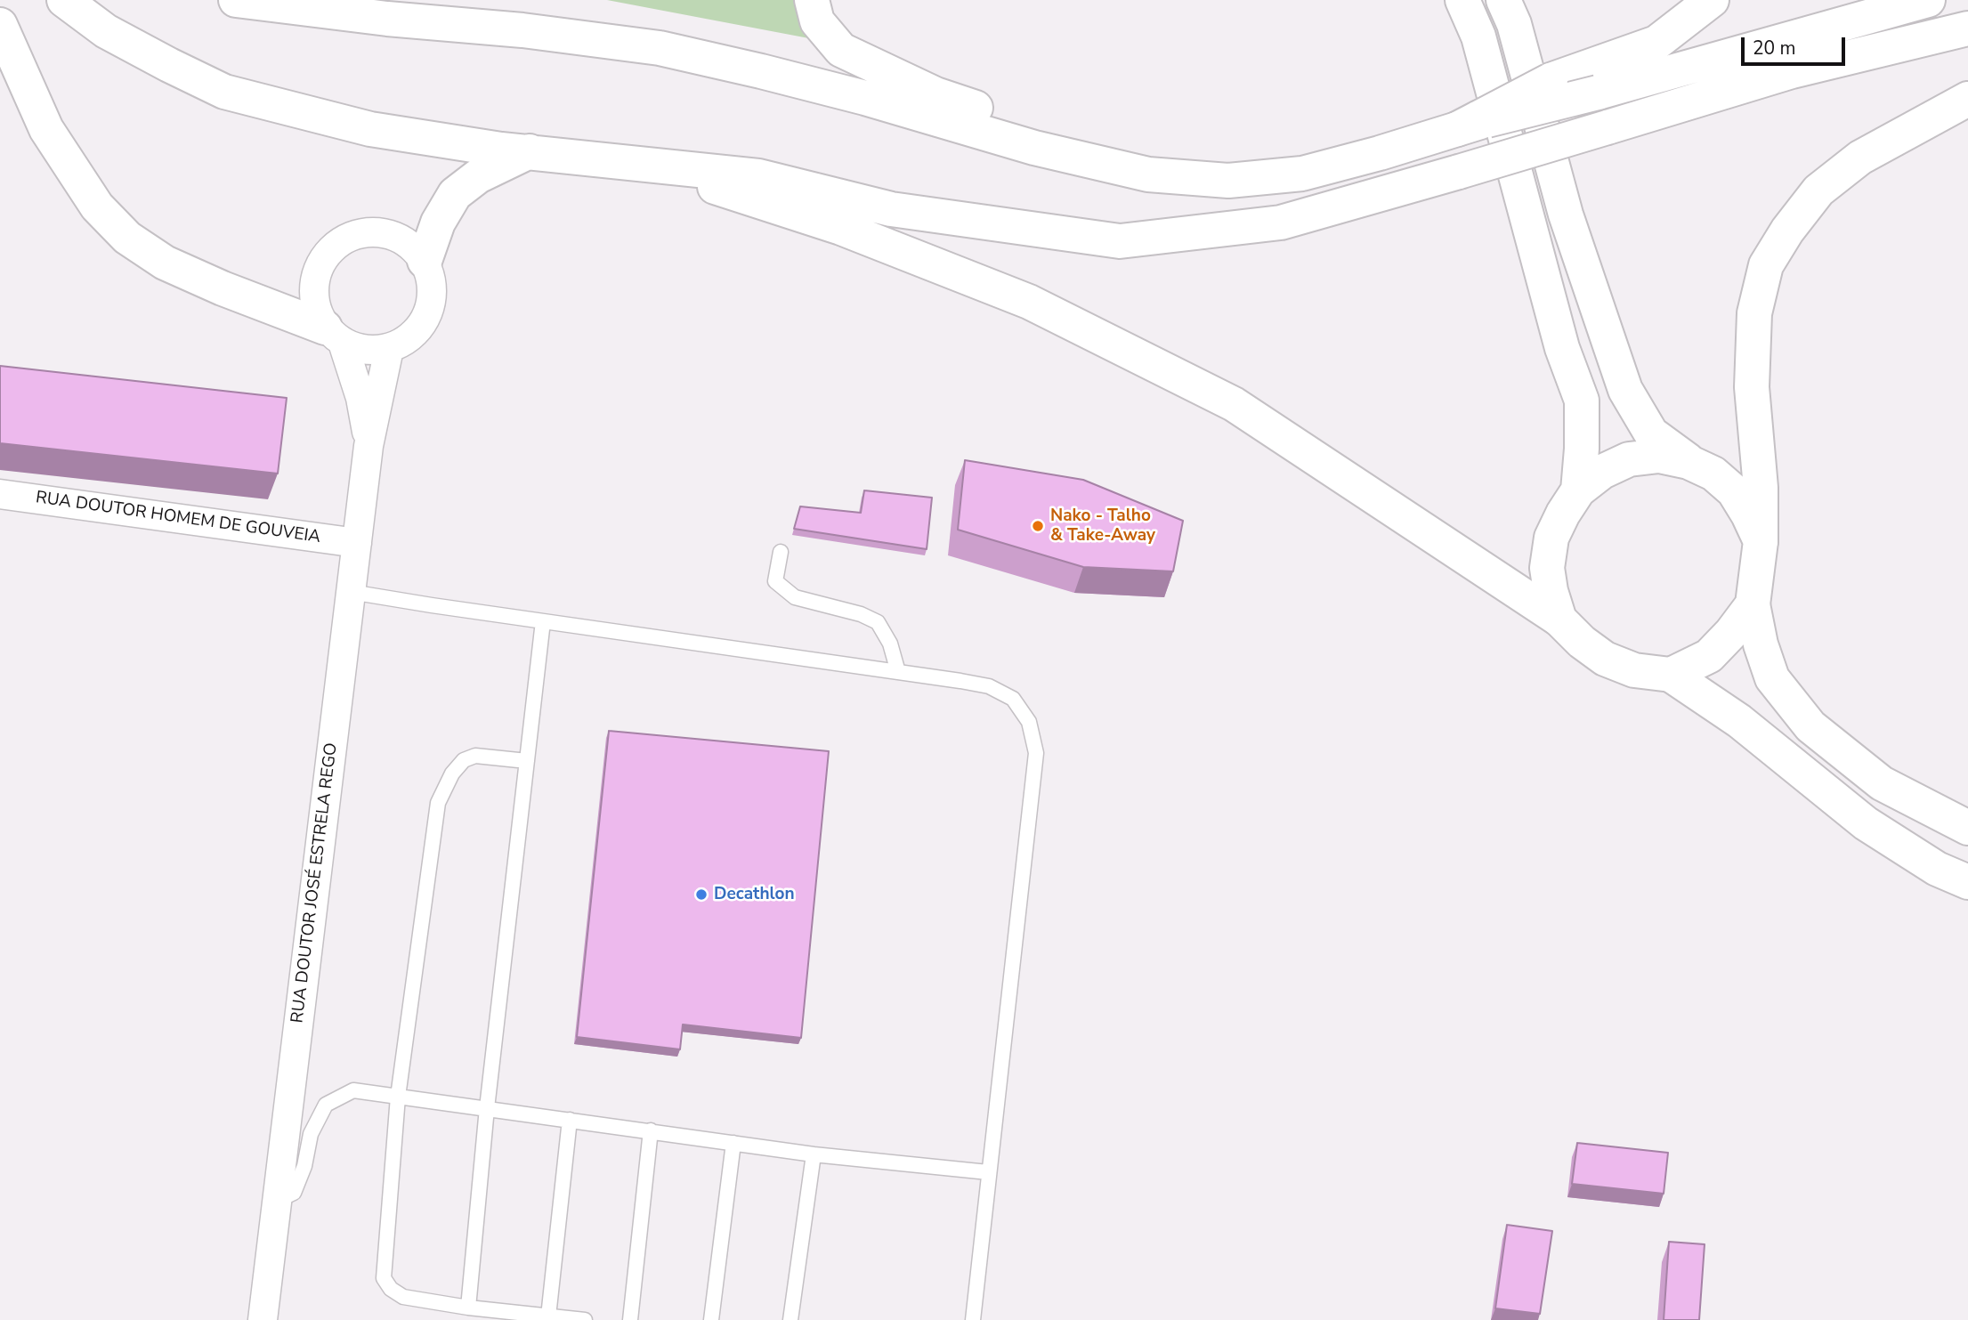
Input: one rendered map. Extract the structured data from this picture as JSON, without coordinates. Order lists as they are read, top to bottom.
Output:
{
  "streets": {
    "street": ["RUA DOUTOR HOMEM DE GOUVEIA", "RUA DOUTOR JOSÉ ESTRELA REGO"]
  },
  "crossings": [
    ["RUA DOUTOR HOMEM DE GOUVEIA", "RUA DOUTOR JOSÉ ESTRELA REGO"]
  ],
  "places": ["Nako - Talho & Take-Away", "Decathlon"],
  "scale_bar": "20 m"
}
